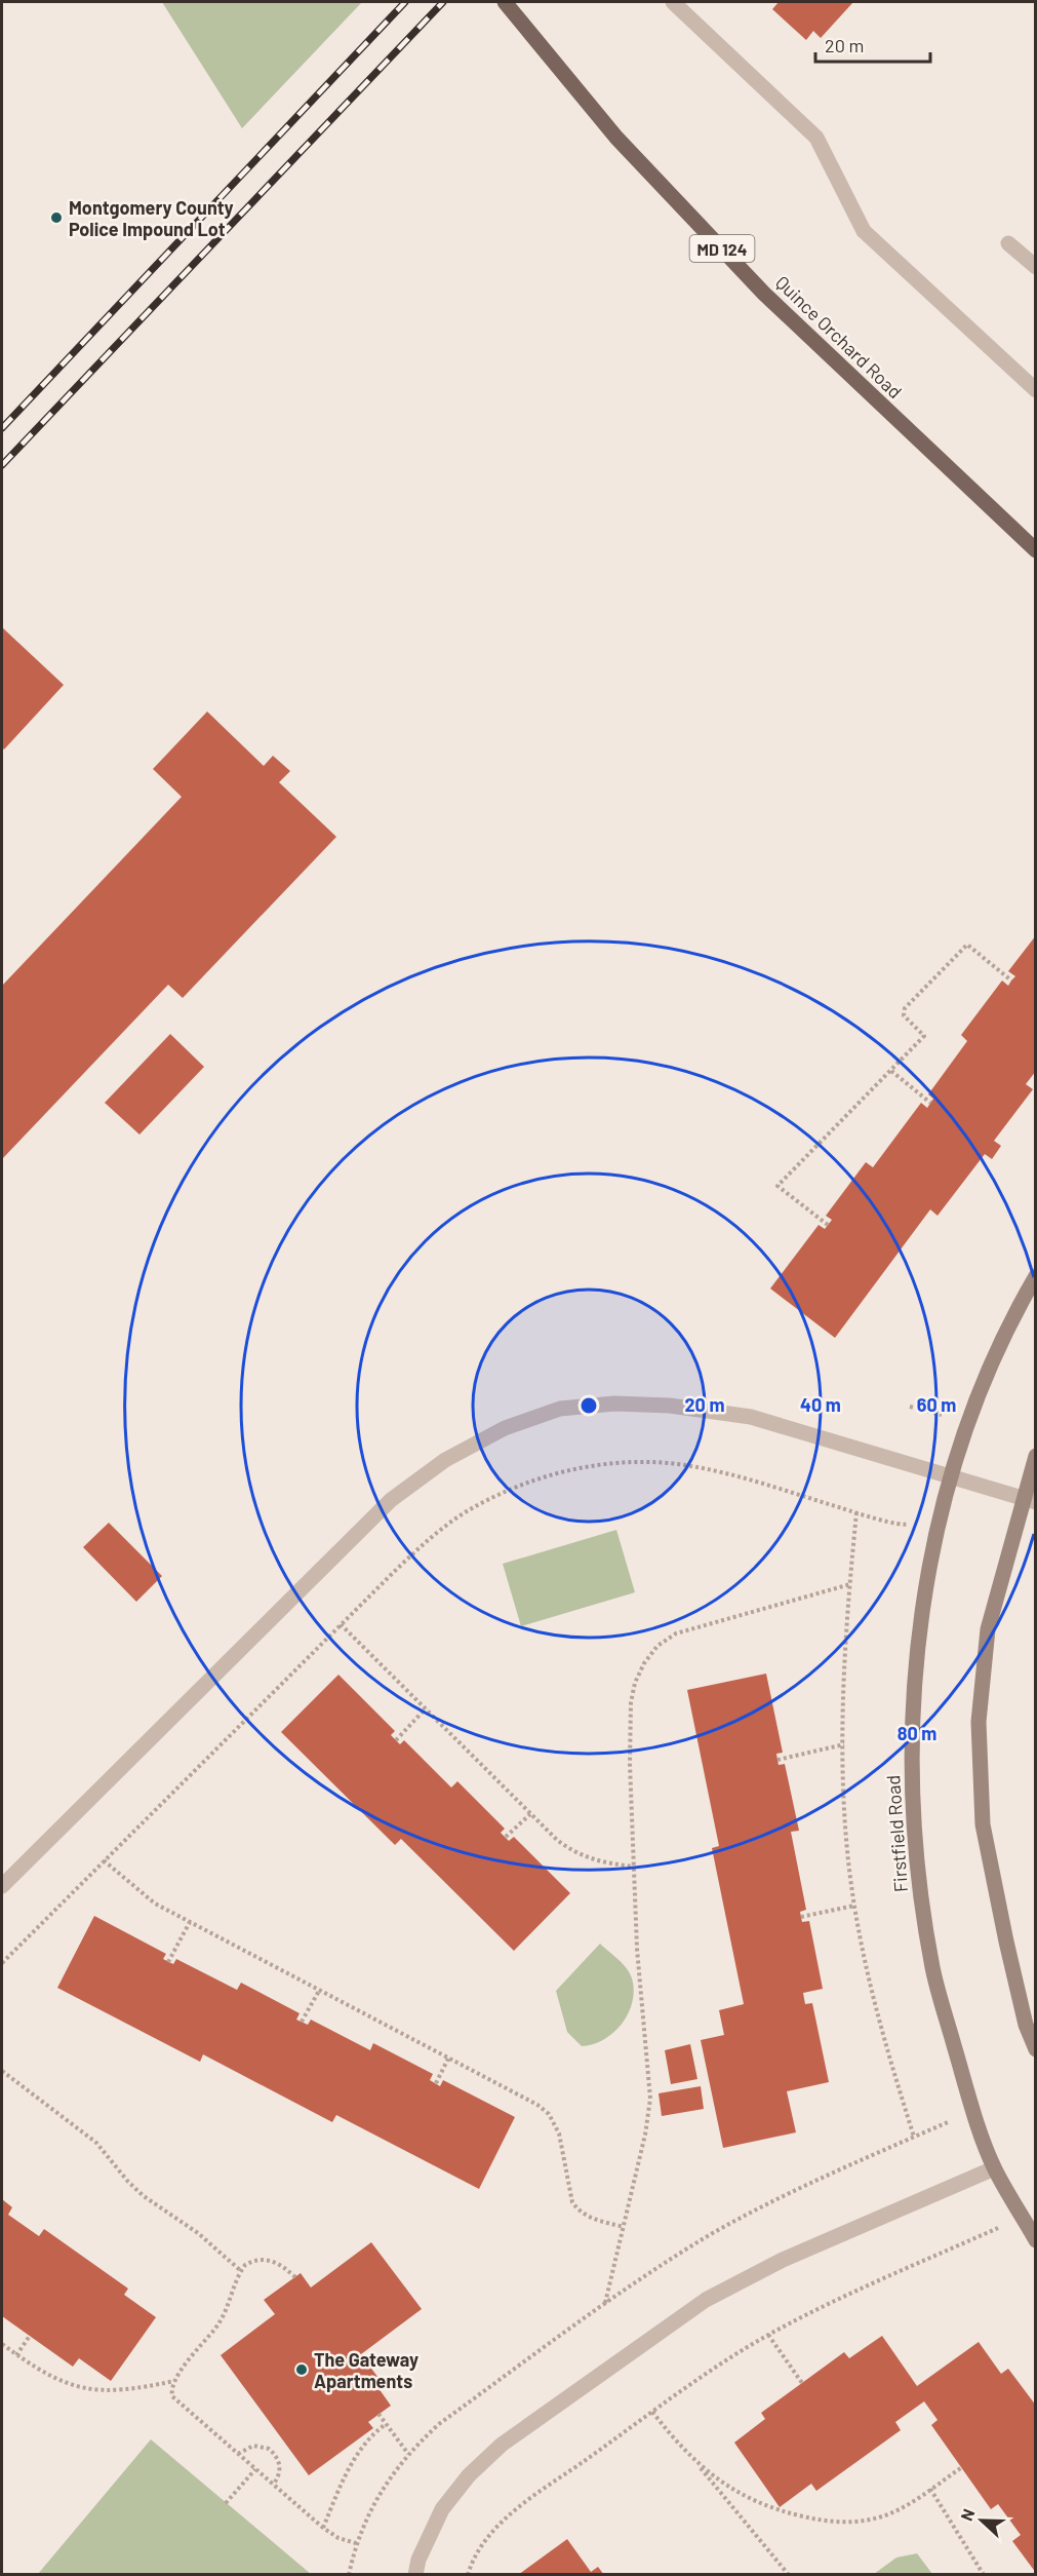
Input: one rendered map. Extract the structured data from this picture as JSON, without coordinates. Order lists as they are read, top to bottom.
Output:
{
  "streets": {
    "main road": ["MD 124", "Quince Orchard Road"],
    "street": ["Firstfield Road"]
  },
  "places": ["Montgomery County Police Impound Lot", "The Gateway Apartments"],
  "scale_bar": "20 m",
  "north": "left",
  "rings": [
    "20 m",
    "40 m",
    "60 m",
    "80 m"
  ]
}
